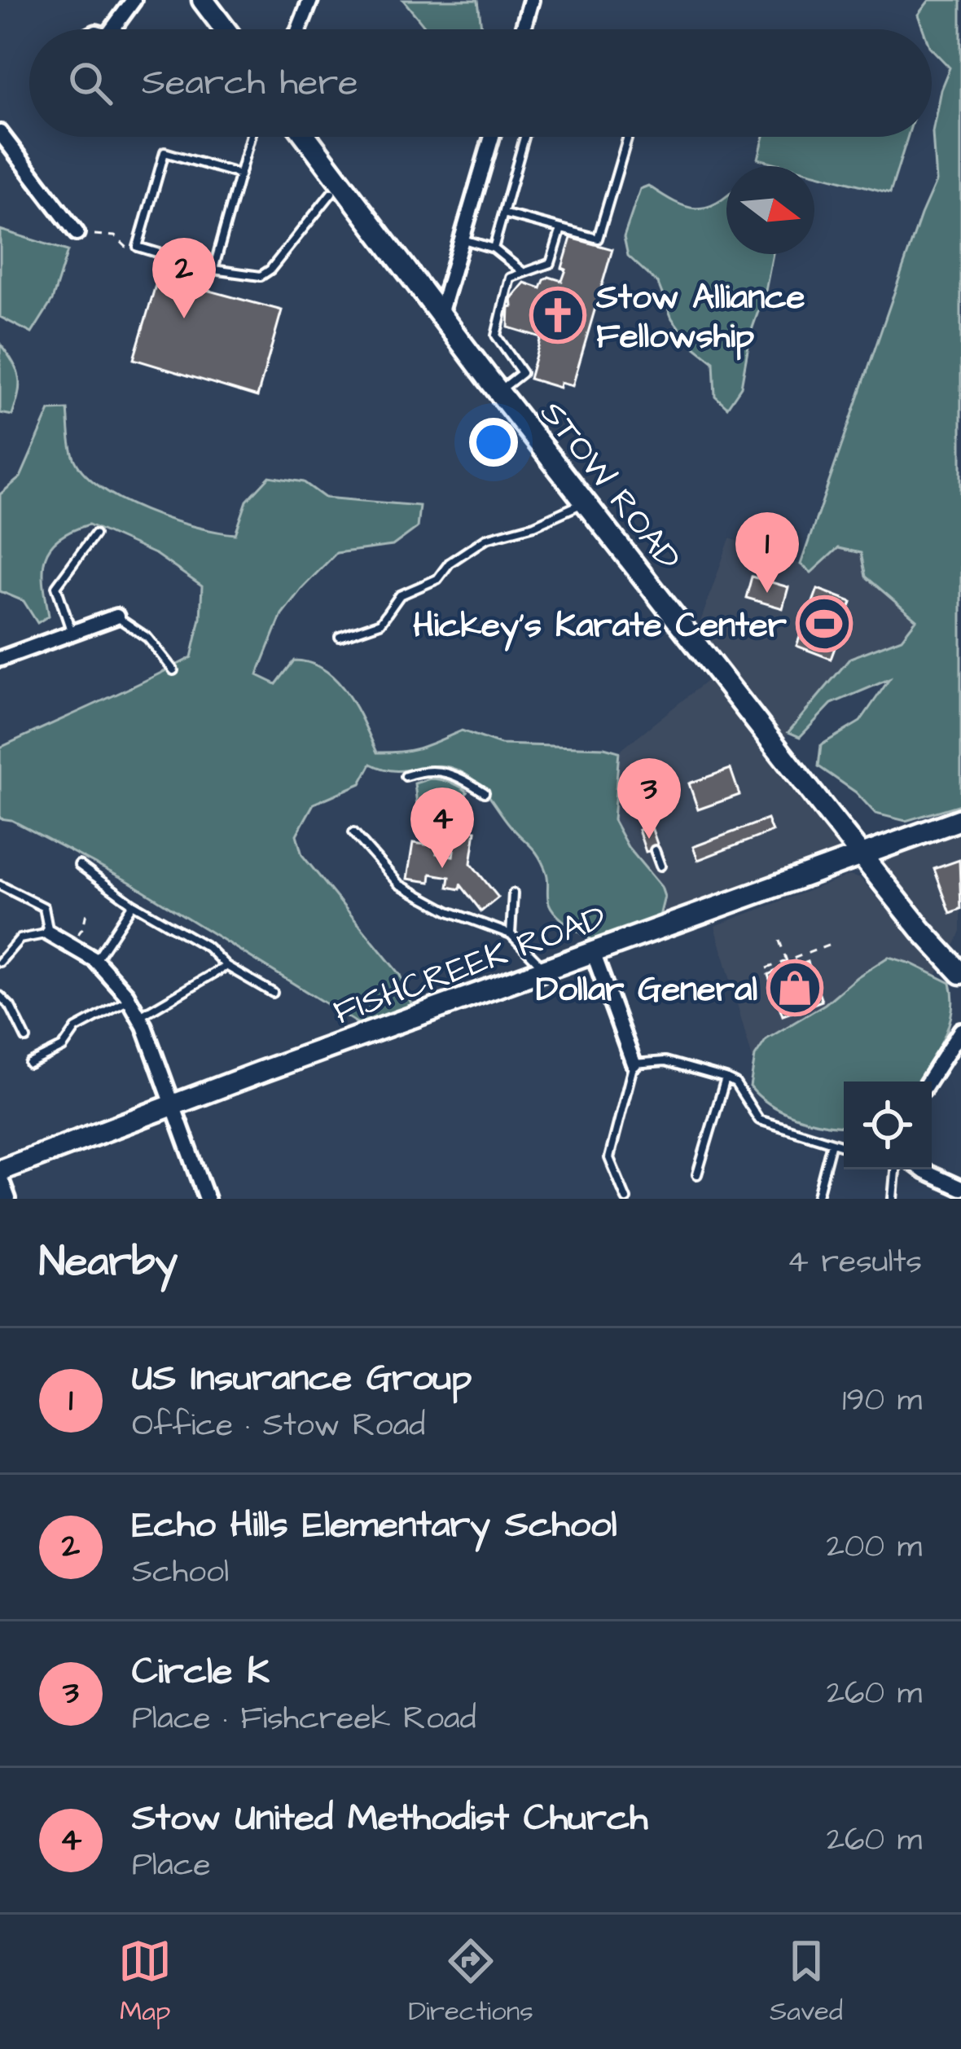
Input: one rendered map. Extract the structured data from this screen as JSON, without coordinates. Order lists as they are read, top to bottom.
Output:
{
  "streets": {
    "street": ["STOW ROAD", "FISHCREEK ROAD"]
  },
  "crossings": [
    ["STOW ROAD", "FISHCREEK ROAD"]
  ],
  "places": {
    "church": ["Stow Alliance Fellowship"],
    "sports": ["Hickey's Karate Center"],
    "shop": ["Dollar General"]
  },
  "north": "right",
  "page": {
    "search": "Search here",
    "pins": [
      "2",
      "1",
      "3",
      "4"
    ],
    "heading": ["Nearby", "4 results"],
    "list": [
      {
        "mark": "1",
        "name": "US Insurance Group",
        "note": "Office · Stow Road",
        "value": "190 m"
      },
      {
        "mark": "2",
        "name": "Echo Hills Elementary School",
        "note": "School",
        "value": "200 m"
      },
      {
        "mark": "3",
        "name": "Circle K",
        "note": "Place · Fishcreek Road",
        "value": "260 m"
      },
      {
        "mark": "4",
        "name": "Stow United Methodist Church",
        "note": "Place",
        "value": "260 m"
      }
    ],
    "nav": ["Map", "Directions", "Saved"]
  }
}
